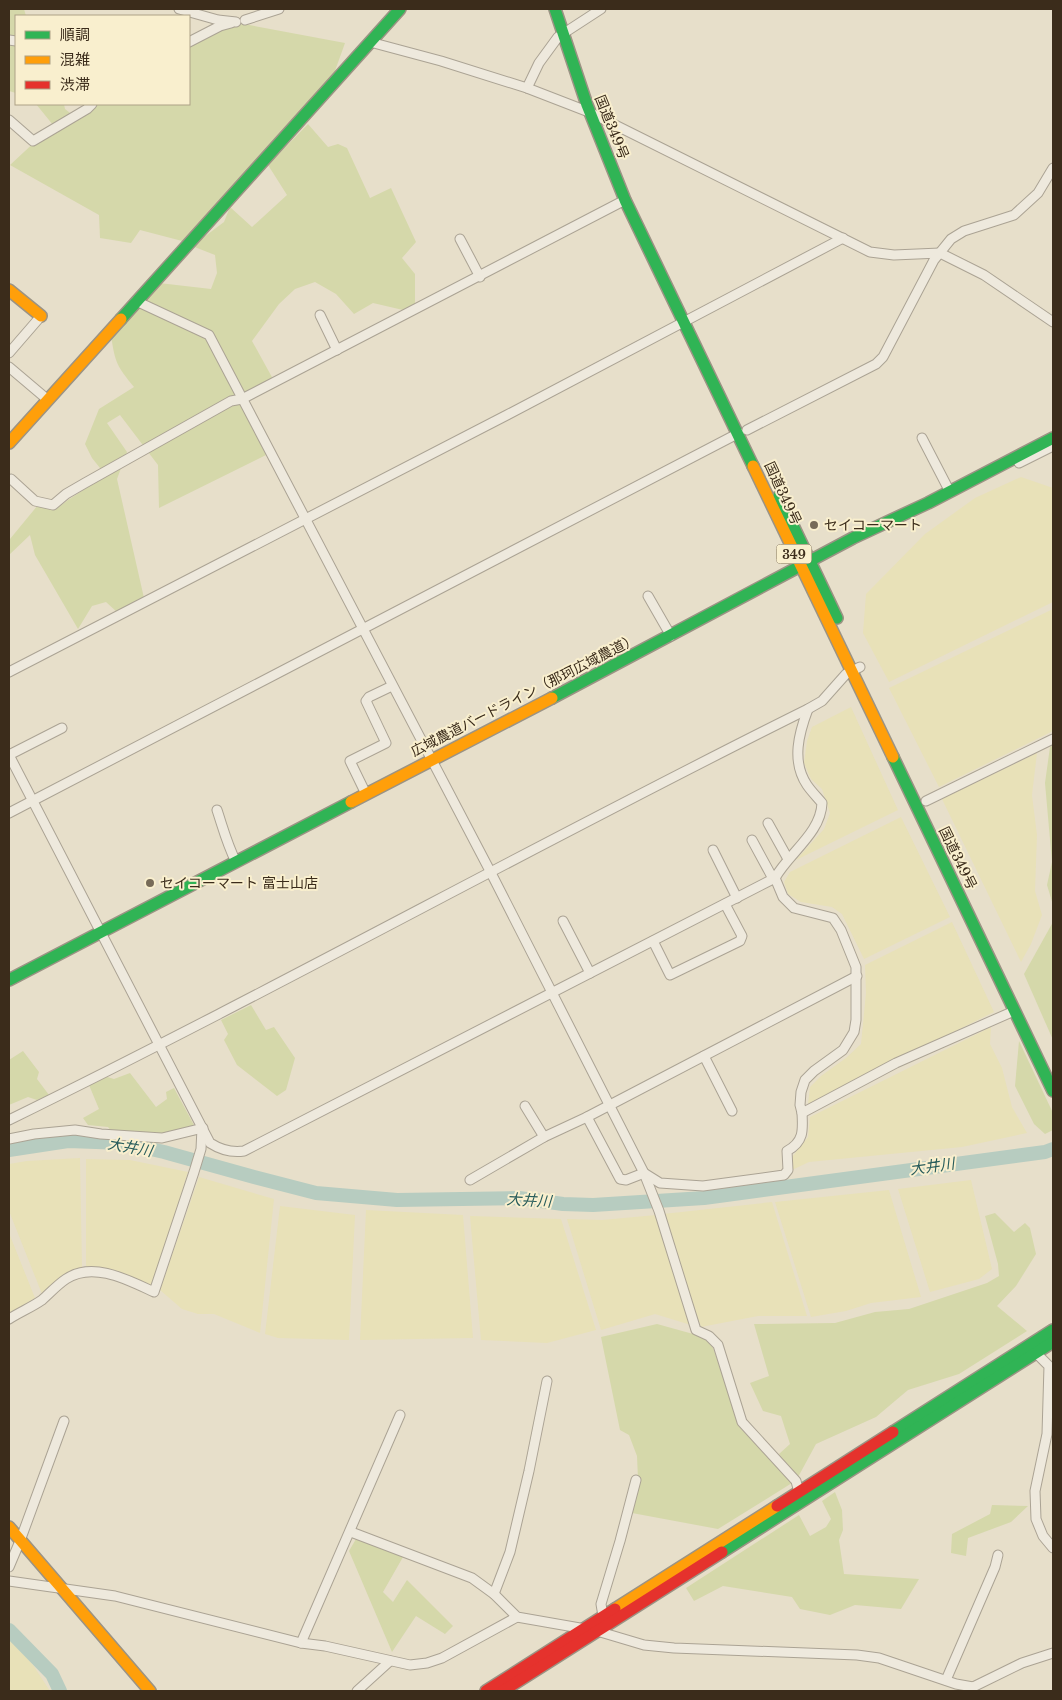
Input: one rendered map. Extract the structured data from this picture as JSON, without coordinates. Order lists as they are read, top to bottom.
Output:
{
  "streets": {
    "main road": ["国道349号", "349", "広域農道バードライン（那珂広域農道）"]
  },
  "crossings": [
    ["国道349号", "広域農道バードライン（那珂広域農道）"]
  ],
  "water": ["大井川"],
  "places": ["セイコーマート", "セイコーマート 富士山店"],
  "legend": ["順調", "混雑", "渋滞"]
}
